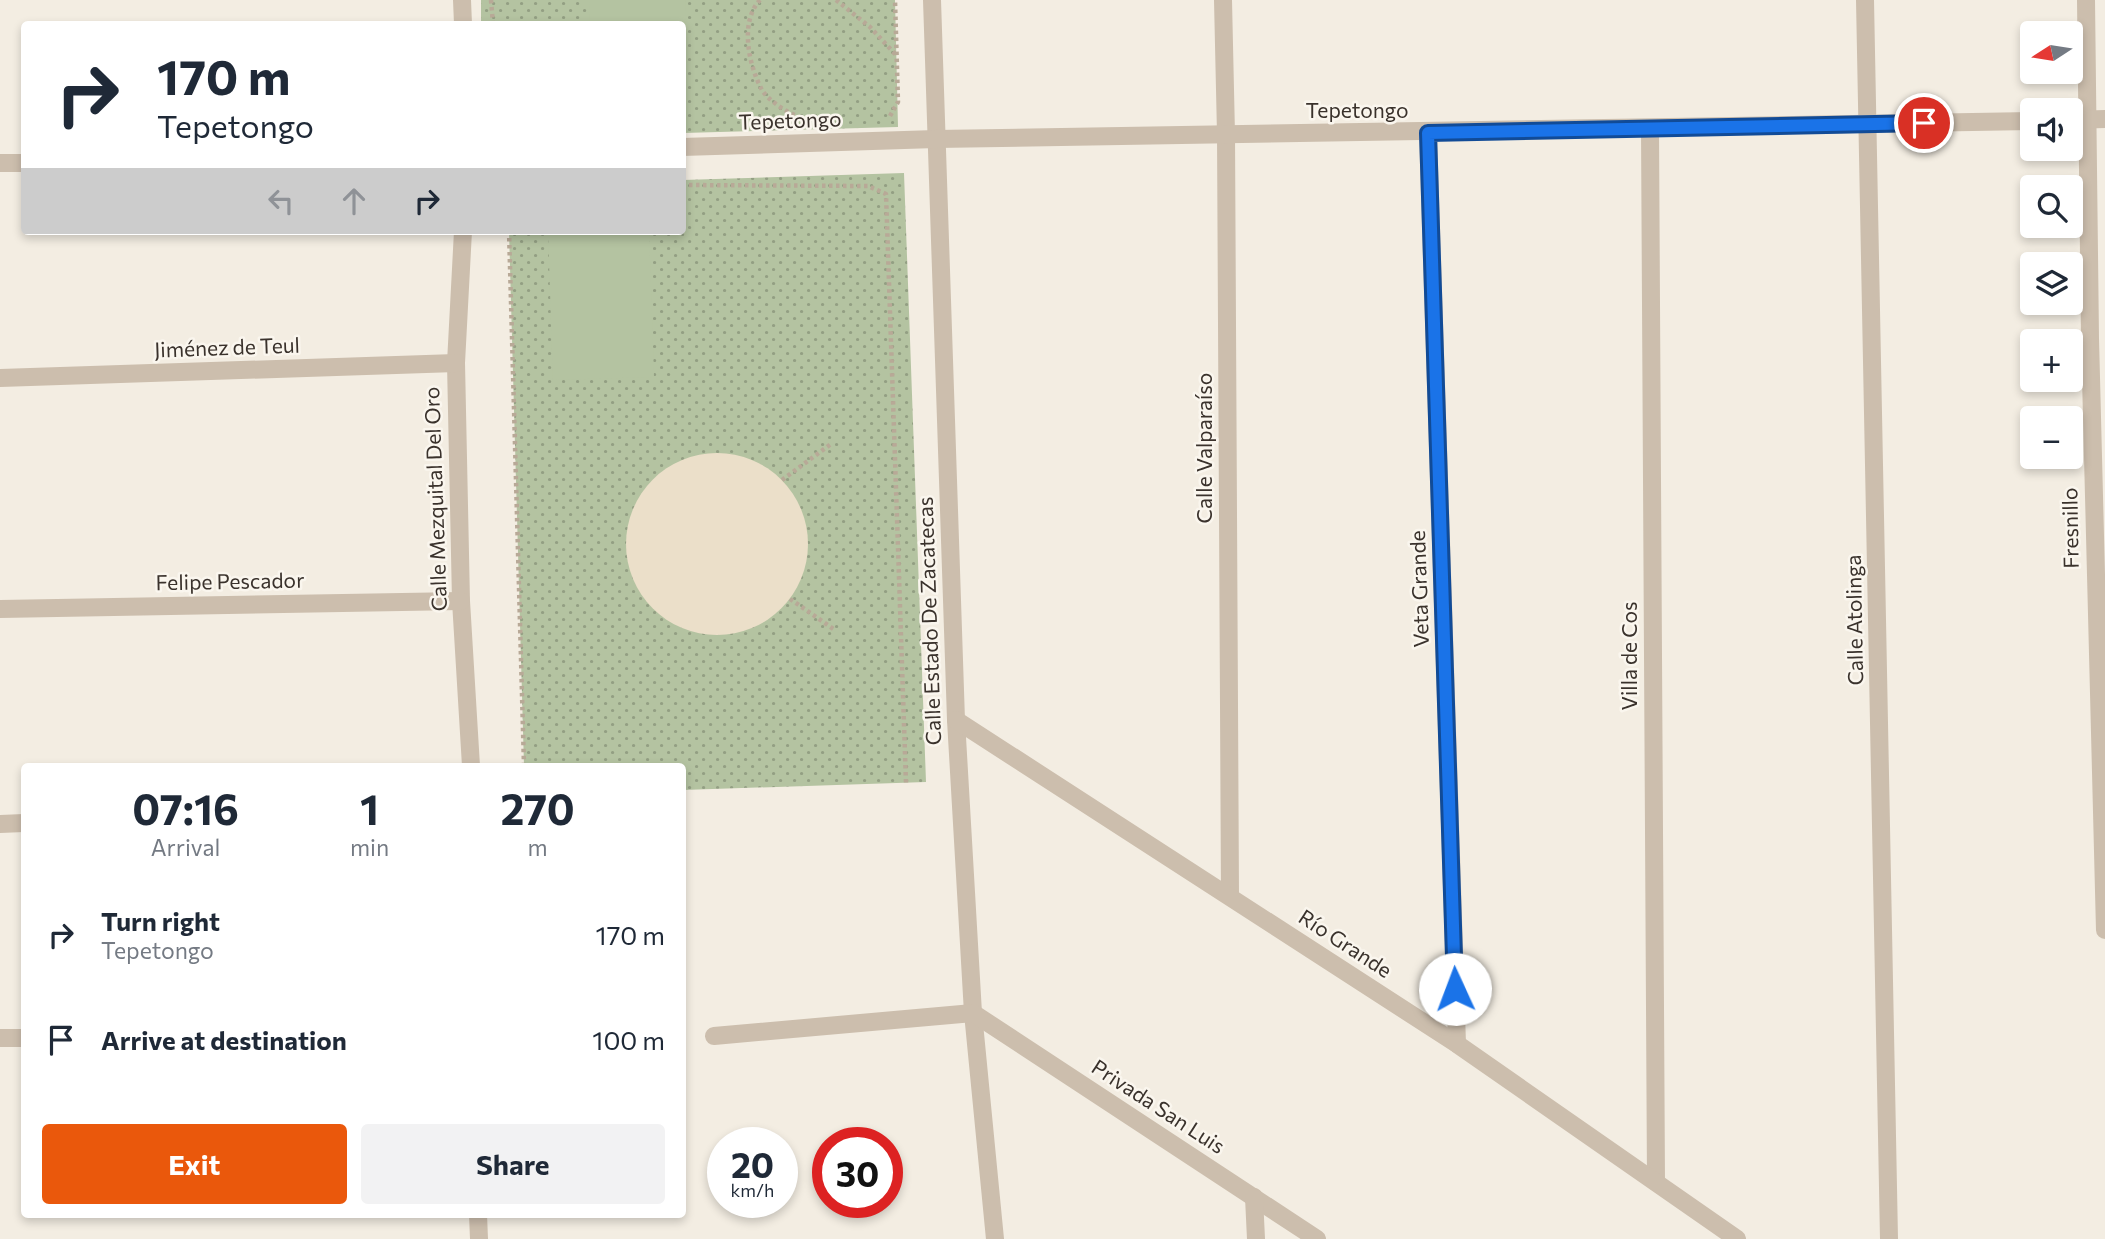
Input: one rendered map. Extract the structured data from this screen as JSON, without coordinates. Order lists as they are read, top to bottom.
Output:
{
  "streets": {
    "street": [
      "Tepetongo",
      "Jiménez de Teul",
      "Calle Valparaíso",
      "Calle Mezquital Del Oro",
      "Fresnillo",
      "Felipe Pescador",
      "Veta Grande",
      "Calle Atolinga",
      "Calle Estado De Zacatecas",
      "Villa de Cos",
      "Río Grande",
      "Privada San Luis"
    ]
  },
  "crossings": [
    ["Tepetongo", "Calle Valparaíso"],
    ["Tepetongo", "Veta Grande"],
    ["Tepetongo", "Calle Atolinga"],
    ["Tepetongo", "Calle Estado De Zacatecas"],
    ["Tepetongo", "Villa de Cos"],
    ["Jiménez de Teul", "Calle Mezquital Del Oro"],
    ["Calle Valparaíso", "Río Grande"],
    ["Calle Mezquital Del Oro", "Felipe Pescador"],
    ["Veta Grande", "Río Grande"],
    ["Calle Estado De Zacatecas", "Río Grande"],
    ["Calle Estado De Zacatecas", "Privada San Luis"],
    ["Villa de Cos", "Río Grande"]
  ],
  "north": "left",
  "page": {
    "map_buttons": ["+", "−"],
    "turn": ["170 m", "Tepetongo"],
    "eta": [
      "07:16",
      "Arrival",
      "1",
      "min",
      "270",
      "m"
    ],
    "list": [
      {
        "name": "Turn right",
        "note": "Tepetongo",
        "value": "170 m"
      },
      {
        "name": "Arrive at destination",
        "value": "100 m"
      }
    ],
    "buttons": ["Exit", "Share"],
    "speed": "20 km/h",
    "limit": "30"
  }
}
